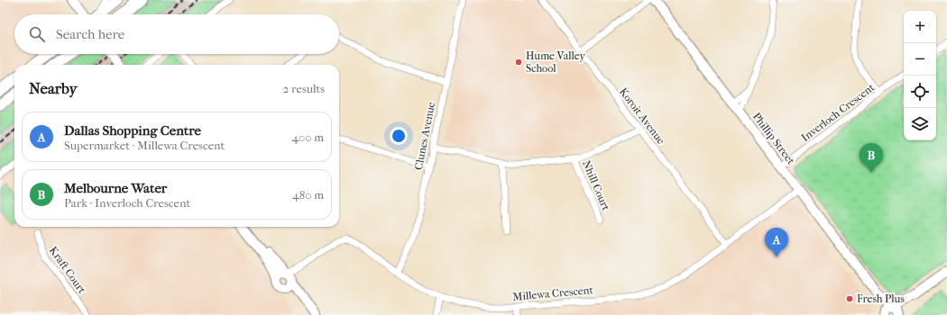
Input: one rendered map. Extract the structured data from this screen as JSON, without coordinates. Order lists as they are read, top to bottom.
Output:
{
  "streets": {
    "street": [
      "Inverloch Crescent",
      "Koroit Avenue",
      "Clunes Avenue",
      "Phillip Street",
      "Nhill Court",
      "Kraft Court",
      "Millewa Crescent"
    ]
  },
  "crossings": [
    ["Inverloch Crescent", "Phillip Street"],
    ["Koroit Avenue", "Millewa Crescent"],
    ["Clunes Avenue", "Millewa Crescent"],
    ["Phillip Street", "Millewa Crescent"]
  ],
  "places": ["Hume Valley School", "Fresh Plus"],
  "page": {
    "map_buttons": ["+", "−"],
    "search": "Search here",
    "heading": ["Nearby", "2 results"],
    "list": [
      {
        "mark": "A",
        "name": "Dallas Shopping Centre",
        "note": "Supermarket · Millewa Crescent",
        "value": "400 m"
      },
      {
        "mark": "B",
        "name": "Melbourne Water",
        "note": "Park · Inverloch Crescent",
        "value": "480 m"
      }
    ],
    "pins": ["B", "A"]
  }
}
